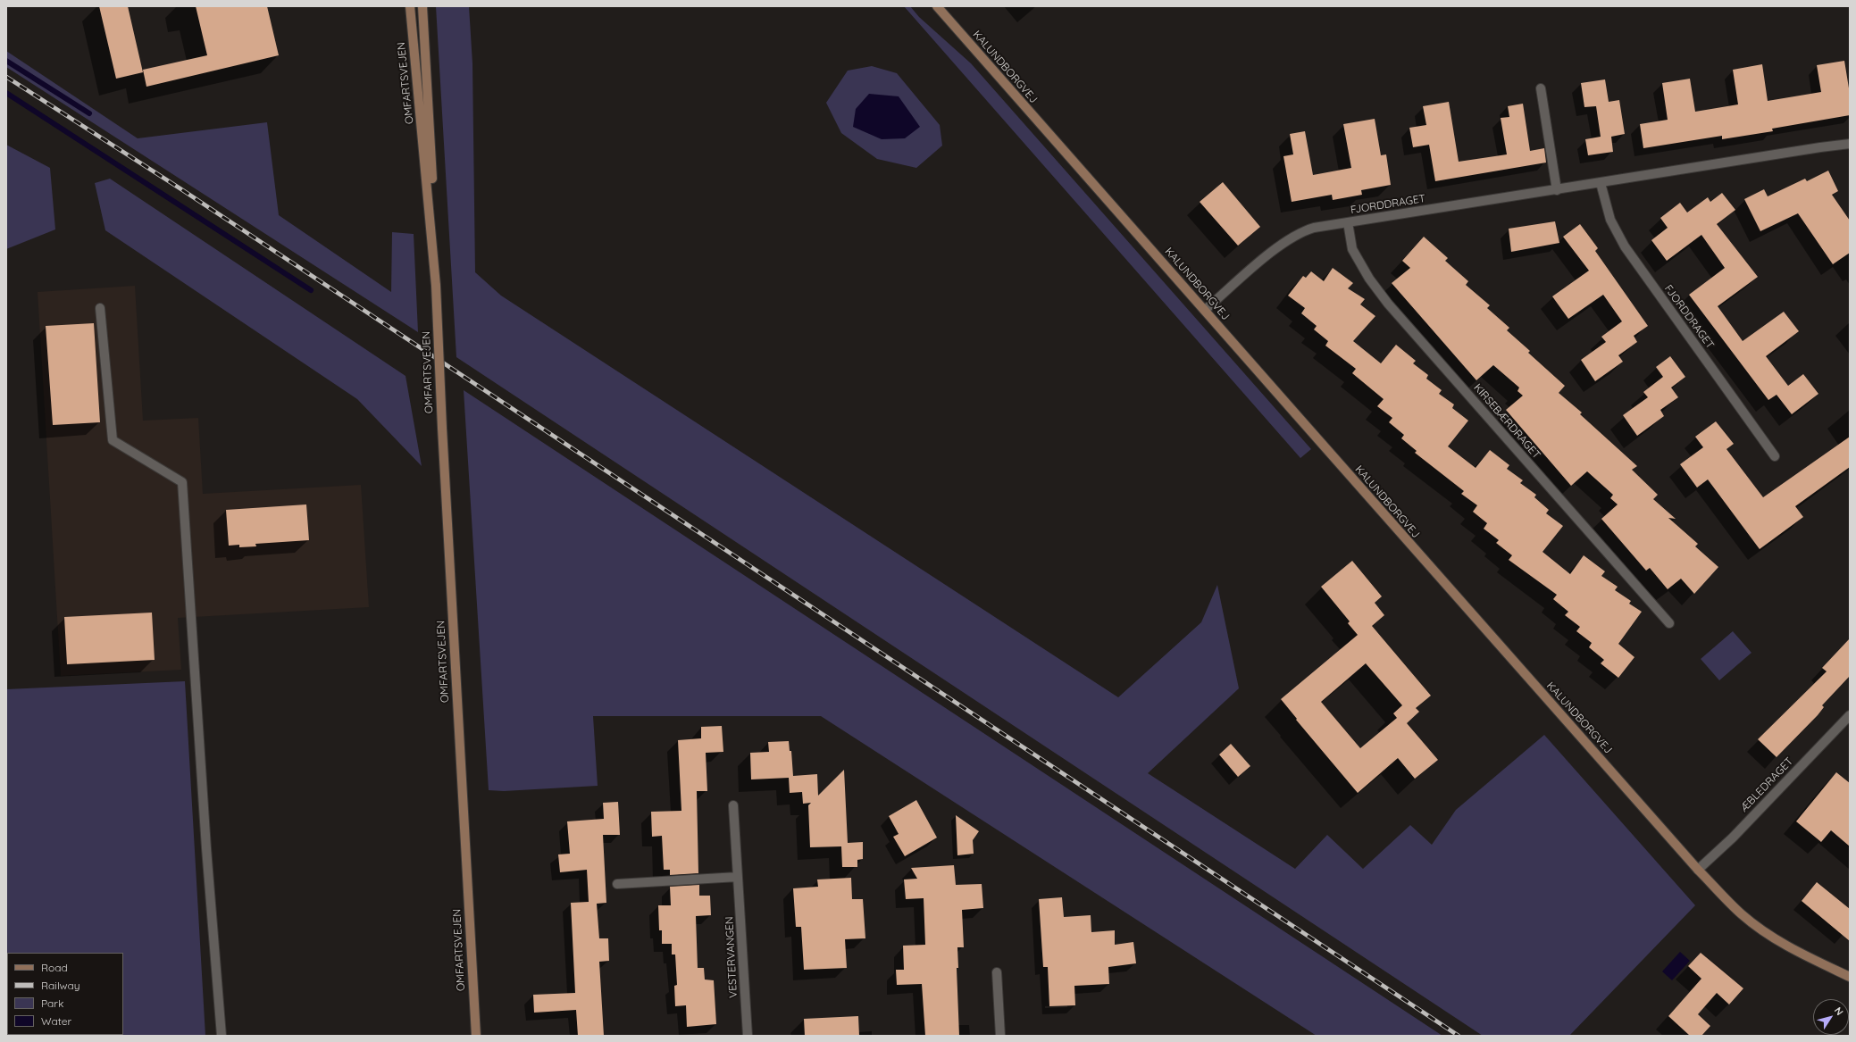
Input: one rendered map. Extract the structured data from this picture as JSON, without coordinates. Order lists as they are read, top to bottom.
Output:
{
  "streets": {
    "street": [
      "KALUNDBORGVEJ",
      "OMFARTSVEJEN",
      "FJORDDRAGET",
      "KIRSEBÆRDRAGET",
      "ÆBLEDRAGET",
      "VESTERVANGEN"
    ]
  },
  "crossings": [
    ["KALUNDBORGVEJ", "FJORDDRAGET"],
    ["KALUNDBORGVEJ", "ÆBLEDRAGET"],
    ["FJORDDRAGET", "KIRSEBÆRDRAGET"]
  ],
  "legend": [
    "Road",
    "Railway",
    "Park",
    "Water"
  ],
  "north": "top right"
}
